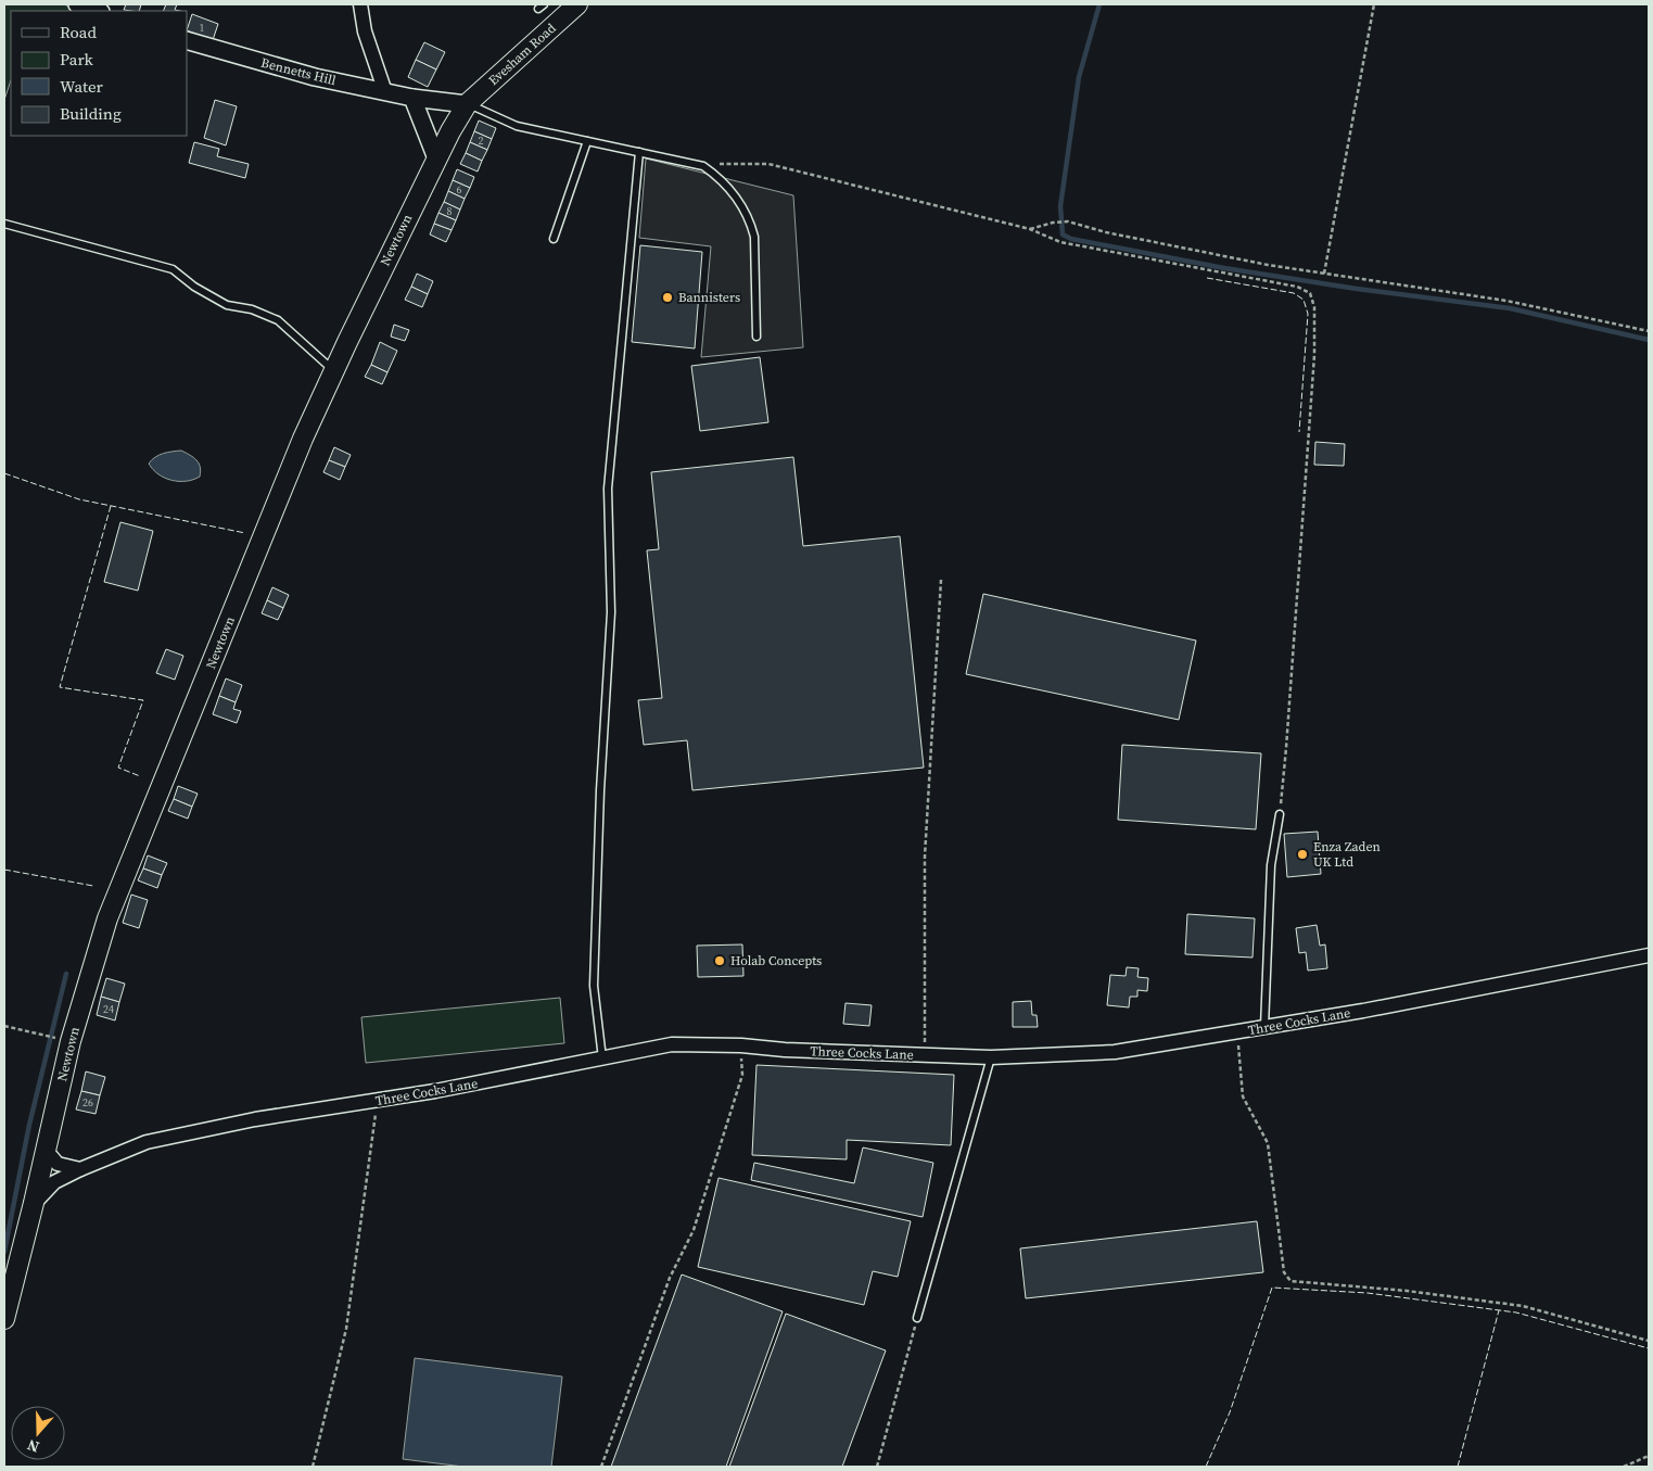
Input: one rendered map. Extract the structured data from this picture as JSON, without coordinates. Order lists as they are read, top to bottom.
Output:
{
  "streets": {
    "main road": ["Evesham Road", "Newtown"],
    "street": ["Bennetts Hill", "Three Cocks Lane"]
  },
  "crossings": [
    ["Evesham Road", "Bennetts Hill"],
    ["Evesham Road", "Newtown"],
    ["Bennetts Hill", "Newtown"],
    ["Newtown", "Three Cocks Lane"]
  ],
  "places": ["Bannisters", "Enza Zaden UK Ltd", "Holab Concepts"],
  "house_numbers": [
    "1",
    "2",
    "6",
    "8",
    "24",
    "26"
  ],
  "legend": [
    "Road",
    "Park",
    "Water",
    "Building"
  ],
  "north": "bottom"
}
